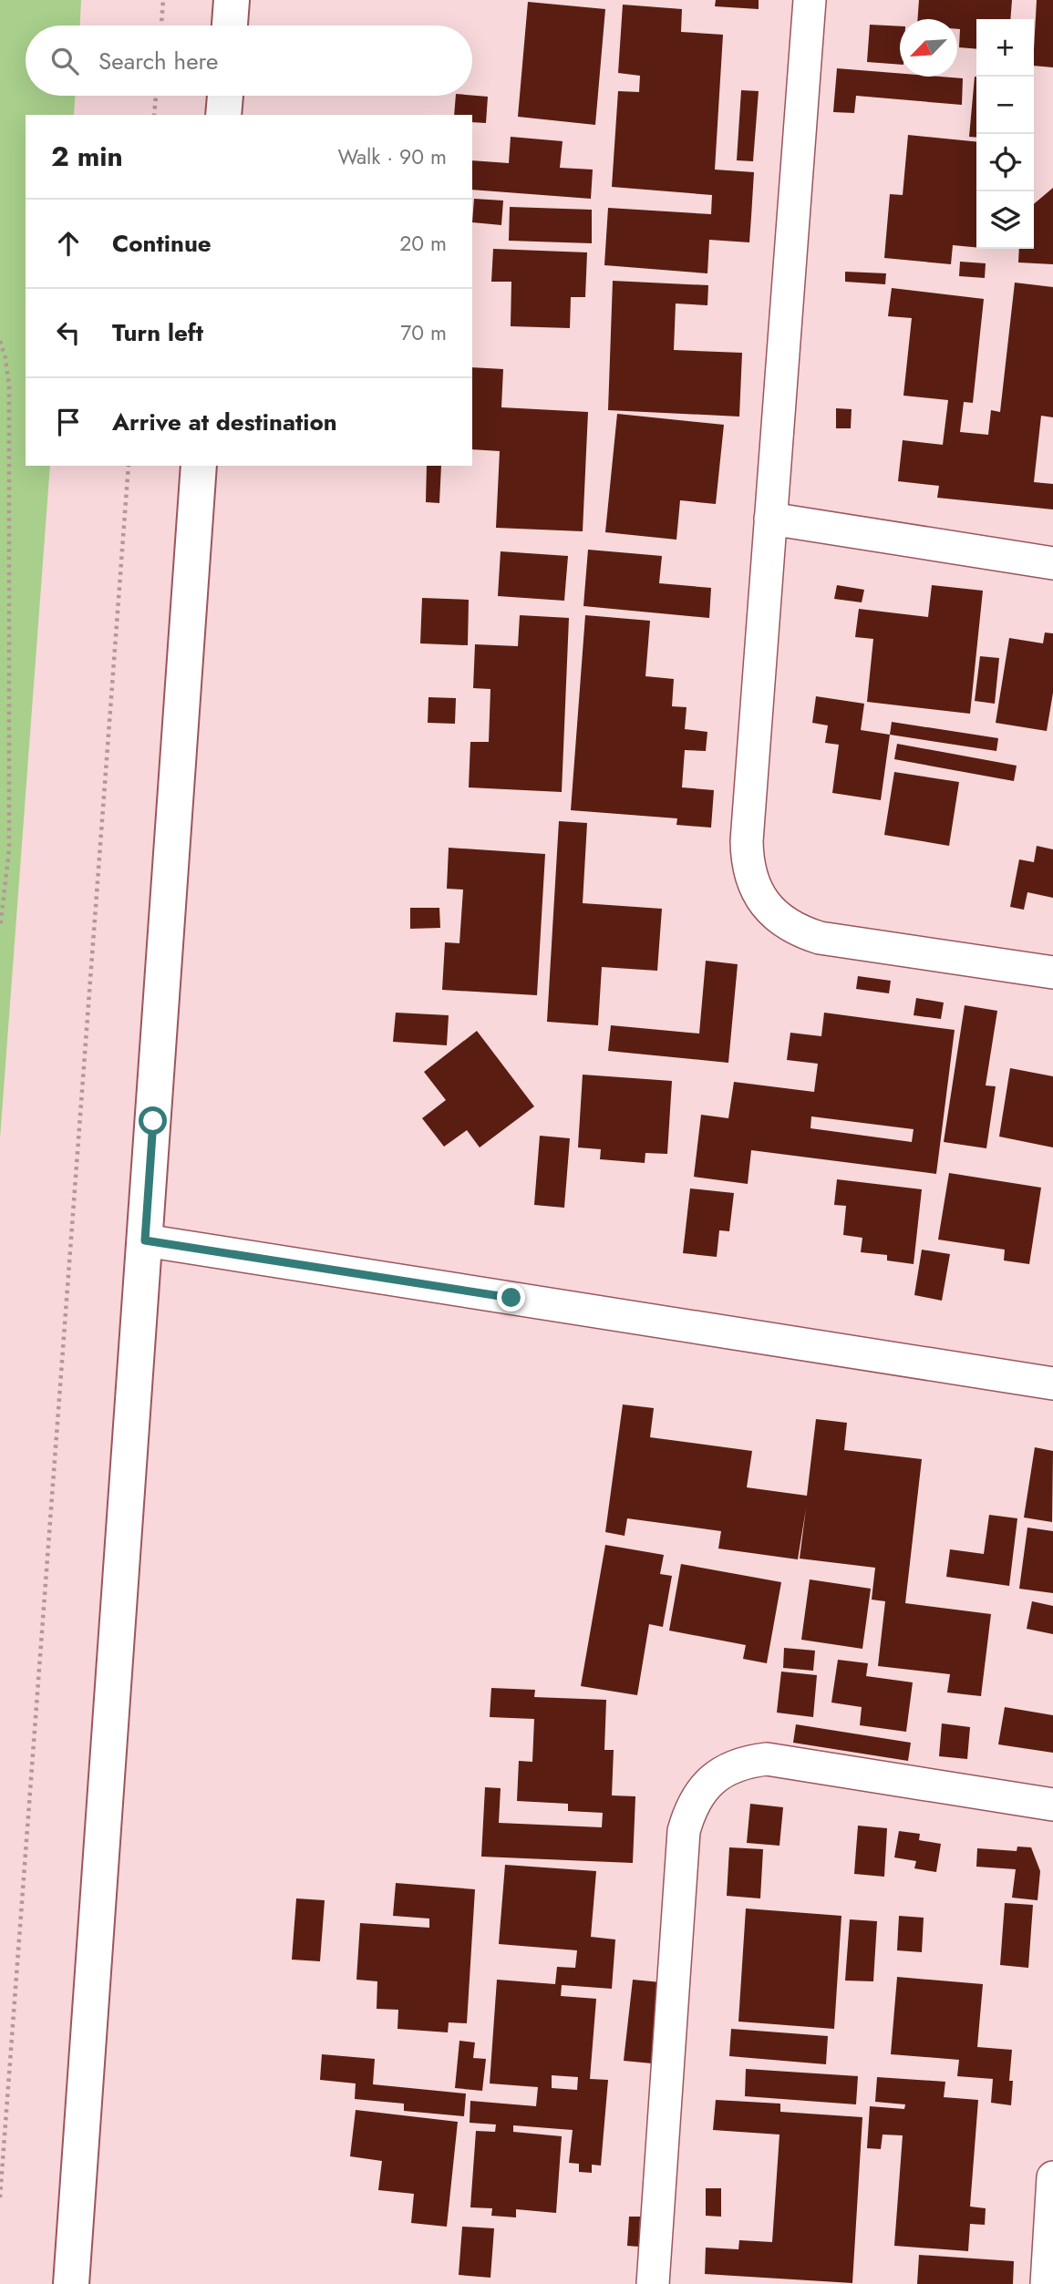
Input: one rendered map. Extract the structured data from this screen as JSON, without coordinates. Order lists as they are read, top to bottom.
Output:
{
  "north": "bottom left",
  "page": {
    "map_buttons": ["+", "−"],
    "search": "Search here",
    "heading": ["2 min", "Walk · 90 m"],
    "list": [
      ["Continue", "20 m"],
      ["Turn left", "70 m"],
      "Arrive at destination"
    ]
  }
}
